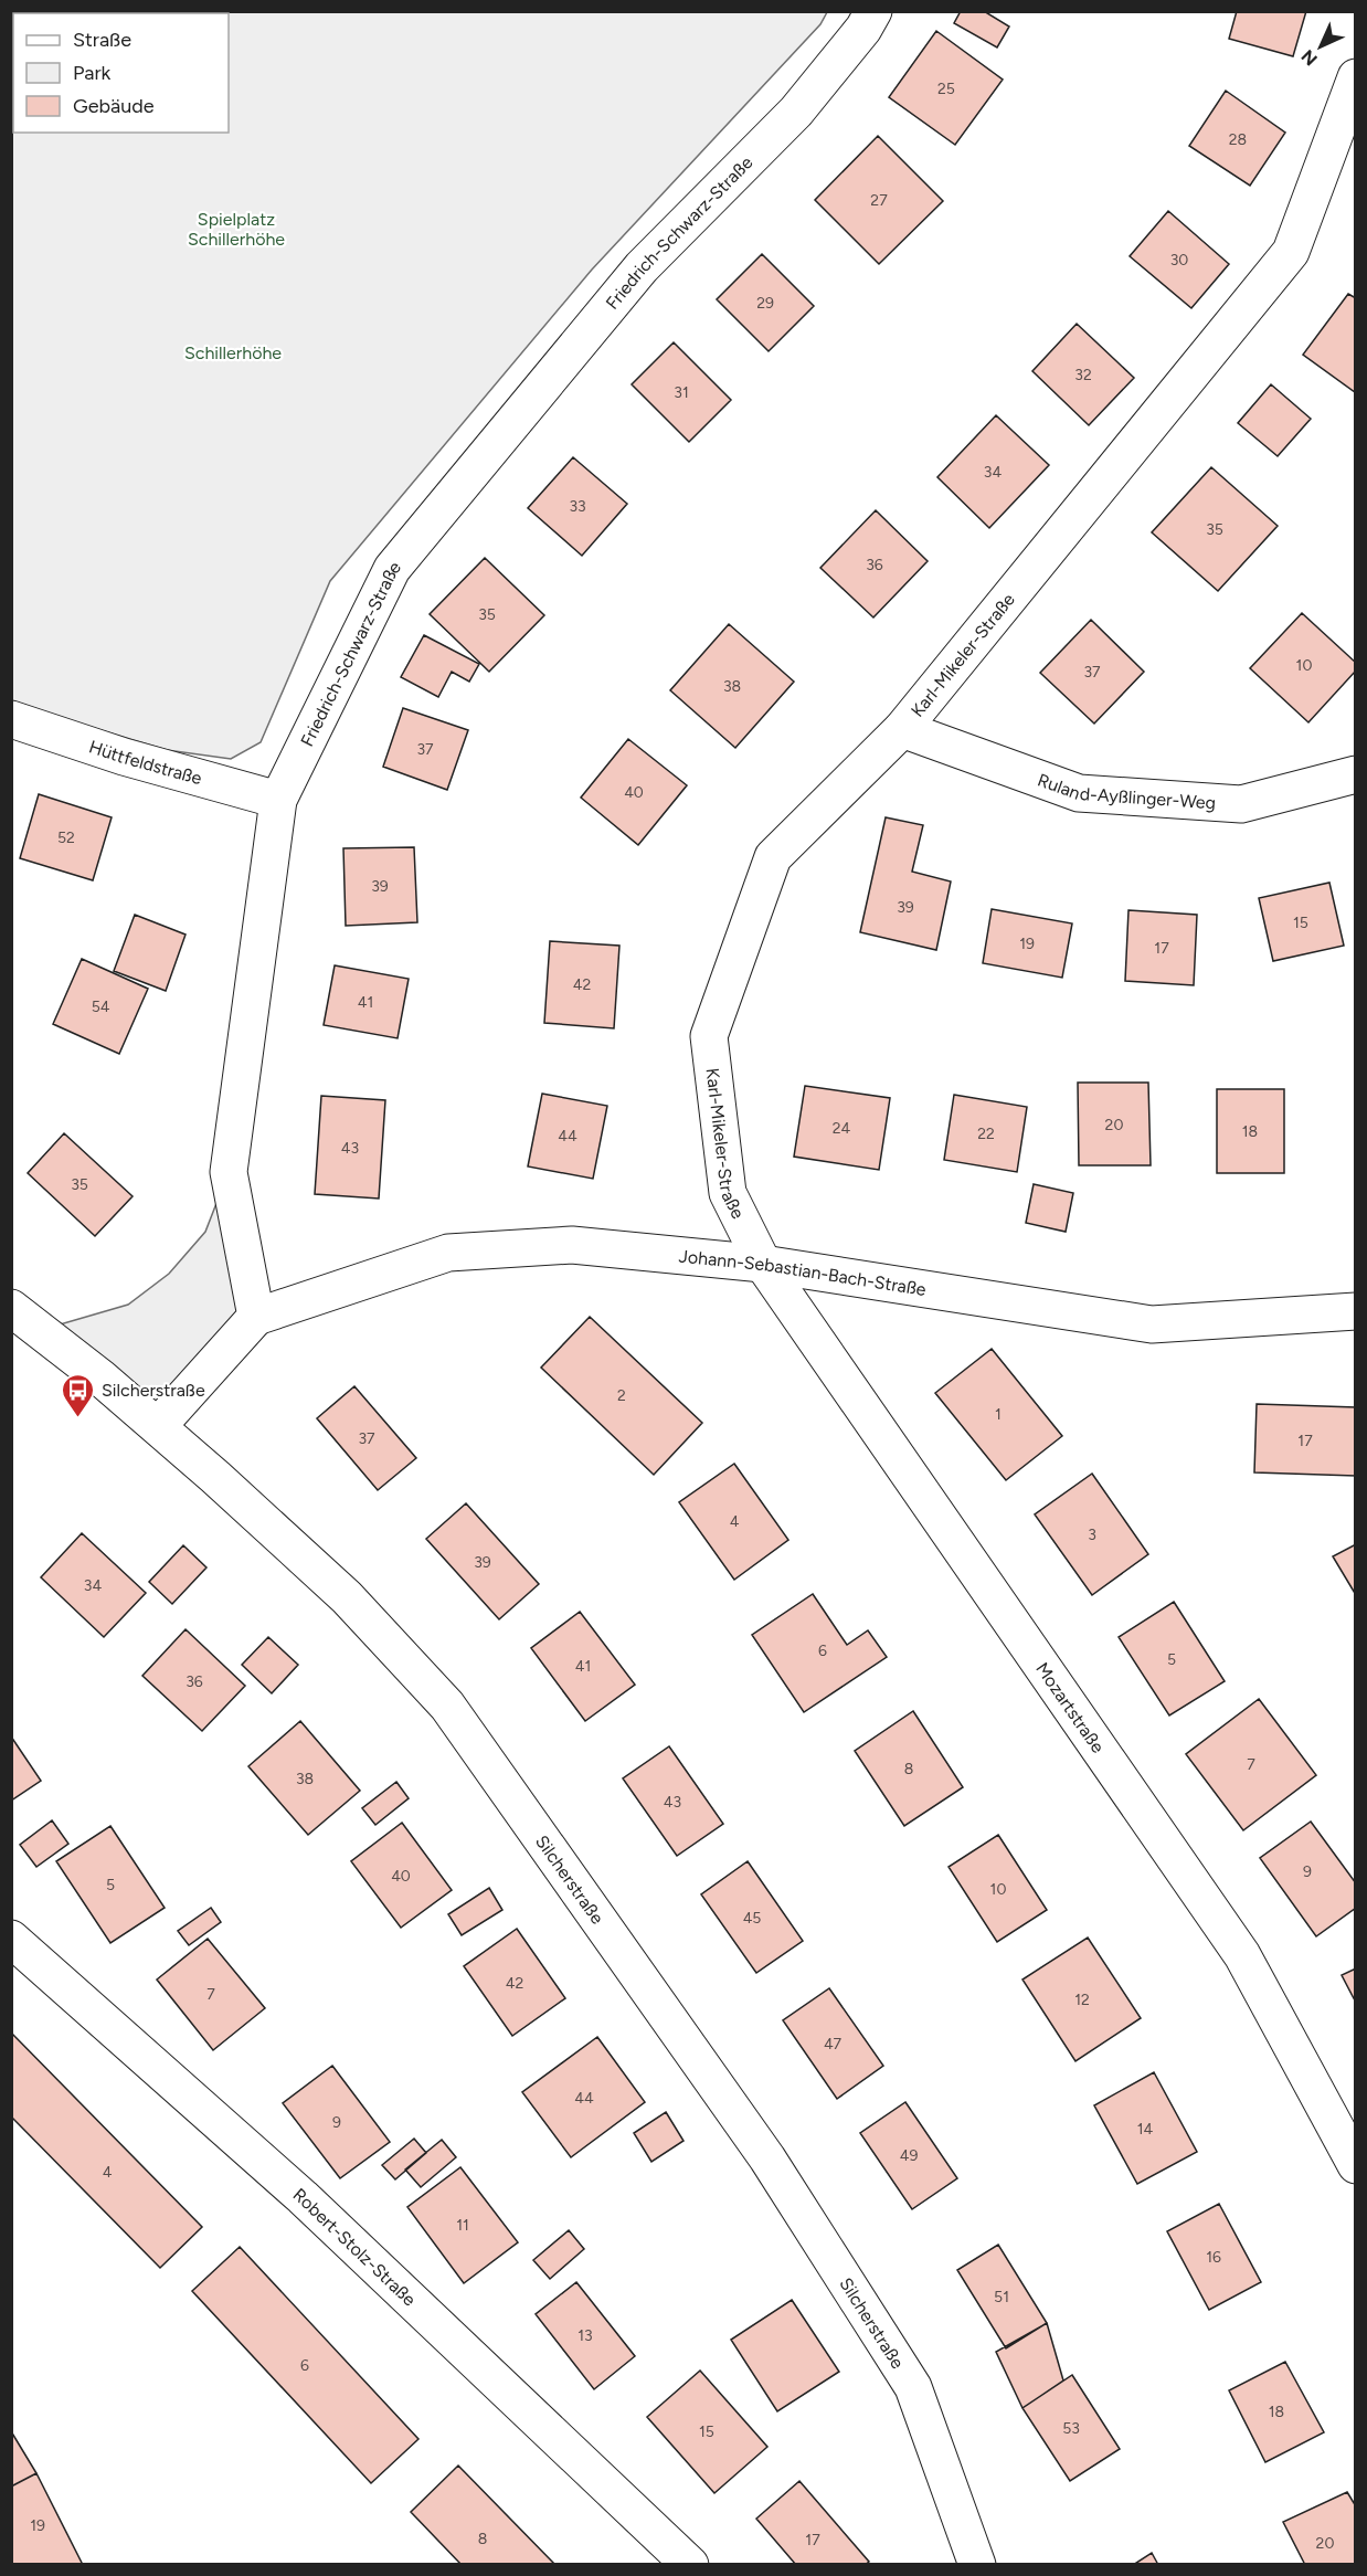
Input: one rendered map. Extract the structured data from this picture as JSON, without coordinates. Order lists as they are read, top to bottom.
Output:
{
  "streets": {
    "street": [
      "Friedrich-Schwarz-Straße",
      "Karl-Mikeler-Straße",
      "Hüttfeldstraße",
      "Ruland-Ayßlinger-Weg",
      "Johann-Sebastian-Bach-Straße",
      "Mozartstraße",
      "Silcherstraße",
      "Robert-Stolz-Straße"
    ]
  },
  "crossings": [
    ["Friedrich-Schwarz-Straße", "Hüttfeldstraße"],
    ["Friedrich-Schwarz-Straße", "Johann-Sebastian-Bach-Straße"],
    ["Karl-Mikeler-Straße", "Ruland-Ayßlinger-Weg"],
    ["Karl-Mikeler-Straße", "Johann-Sebastian-Bach-Straße"],
    ["Karl-Mikeler-Straße", "Mozartstraße"],
    ["Johann-Sebastian-Bach-Straße", "Mozartstraße"]
  ],
  "parks": ["Spielplatz Schillerhöhe", "Schillerhöhe"],
  "places": {
    "bus stop": ["Silcherstraße"]
  },
  "house_numbers": [
    "25",
    "28",
    "27",
    "30",
    "29",
    "32",
    "31",
    "34",
    "33",
    "35",
    "36",
    "35",
    "10",
    "37",
    "38",
    "37",
    "40",
    "52",
    "39",
    "39",
    "15",
    "19",
    "17",
    "42",
    "41",
    "54",
    "20",
    "24",
    "18",
    "22",
    "44",
    "43",
    "35",
    "2",
    "1",
    "37",
    "17",
    "4",
    "3",
    "39",
    "34",
    "6",
    "5",
    "41",
    "36",
    "7",
    "8",
    "38",
    "43",
    "9",
    "40",
    "5",
    "10",
    "45",
    "42",
    "7",
    "12",
    "47",
    "44",
    "9",
    "14",
    "49",
    "4",
    "11",
    "16",
    "51",
    "13",
    "6",
    "18",
    "53",
    "15",
    "19",
    "8",
    "17",
    "20"
  ],
  "legend": ["Straße", "Park", "Gebäude"],
  "north": "bottom left"
}
